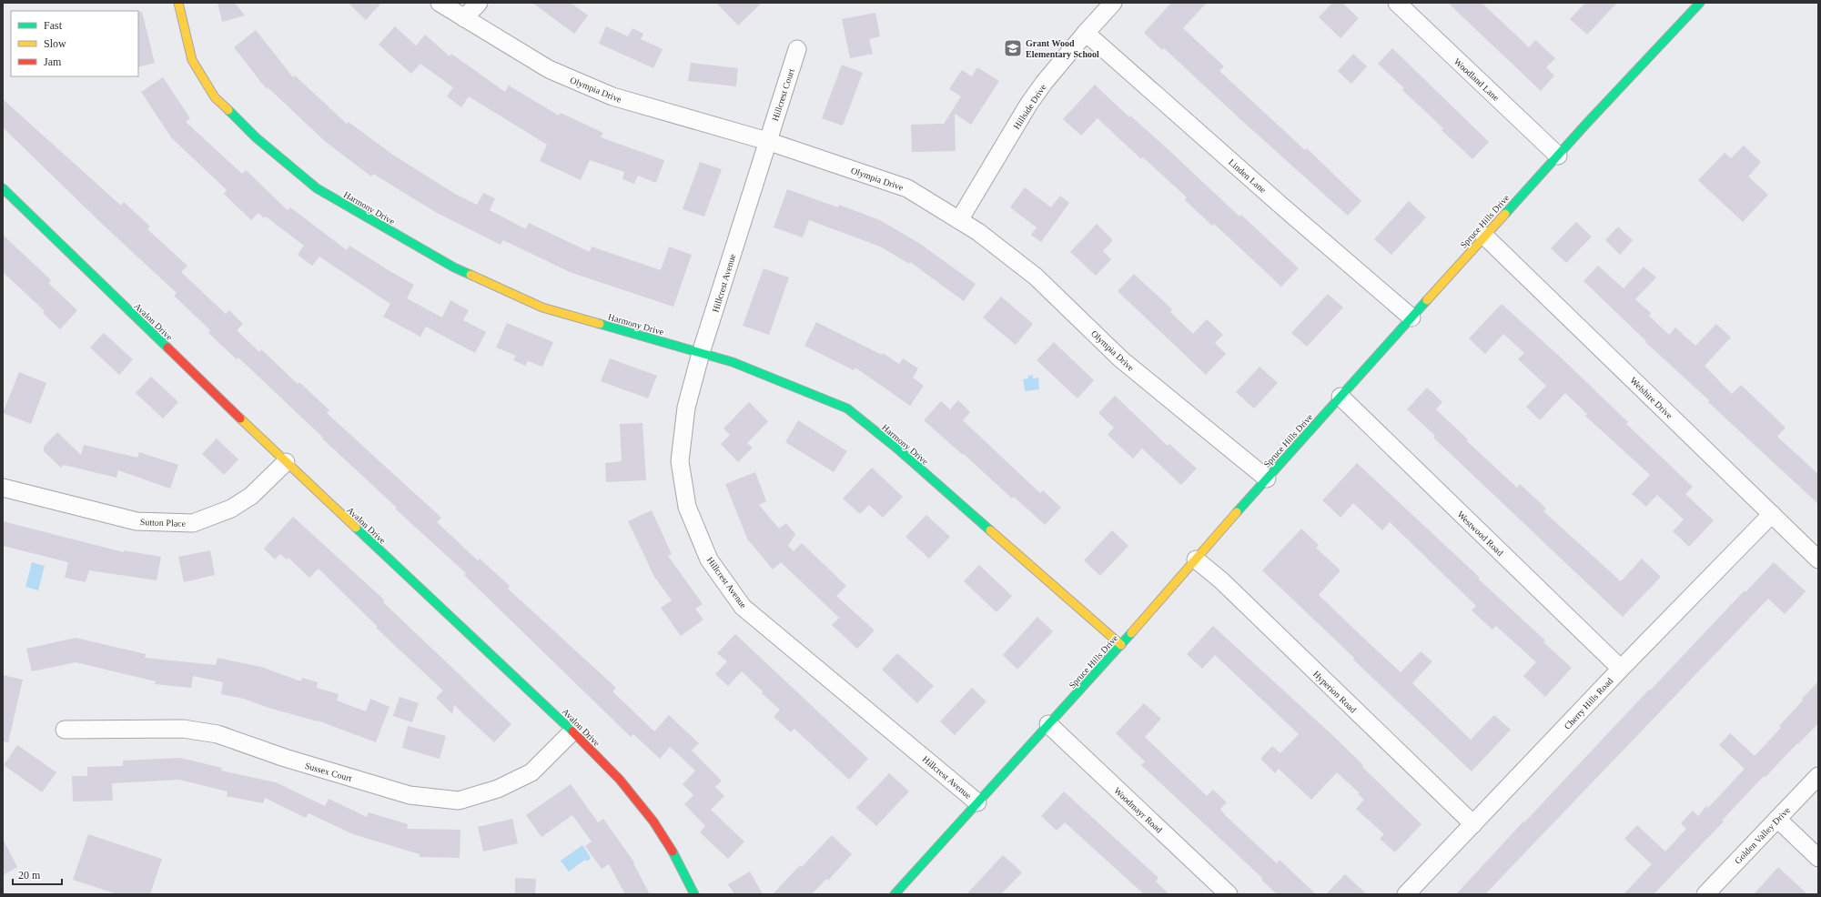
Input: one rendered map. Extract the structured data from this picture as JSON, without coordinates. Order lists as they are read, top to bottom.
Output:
{
  "streets": {
    "street": [
      "Woodland Lane",
      "Olympia Drive",
      "Hillcrest Court",
      "Hillside Drive",
      "Linden Lane",
      "Harmony Drive",
      "Spruce Hills Drive",
      "Hillcrest Avenue",
      "Avalon Drive",
      "Welshire Drive",
      "Sutton Place",
      "Westwood Road",
      "Hyperion Road",
      "Cherry Hills Road",
      "Sussex Court",
      "Woodmayr Road",
      "Golden Valley Drive"
    ]
  },
  "crossings": [
    ["Woodland Lane", "Spruce Hills Drive"],
    ["Olympia Drive", "Hillcrest Court"],
    ["Olympia Drive", "Hillside Drive"],
    ["Olympia Drive", "Spruce Hills Drive"],
    ["Olympia Drive", "Hillcrest Avenue"],
    ["Hillcrest Court", "Hillcrest Avenue"],
    ["Hillside Drive", "Linden Lane"],
    ["Linden Lane", "Spruce Hills Drive"],
    ["Harmony Drive", "Spruce Hills Drive"],
    ["Harmony Drive", "Hillcrest Avenue"],
    ["Spruce Hills Drive", "Hillcrest Avenue"],
    ["Spruce Hills Drive", "Welshire Drive"],
    ["Spruce Hills Drive", "Westwood Road"],
    ["Spruce Hills Drive", "Hyperion Road"],
    ["Spruce Hills Drive", "Woodmayr Road"],
    ["Avalon Drive", "Sutton Place"],
    ["Avalon Drive", "Sussex Court"],
    ["Welshire Drive", "Cherry Hills Road"],
    ["Westwood Road", "Cherry Hills Road"],
    ["Hyperion Road", "Cherry Hills Road"]
  ],
  "places": {
    "school or university": ["Grant Wood Elementary School"]
  },
  "legend": ["Fast", "Slow", "Jam"],
  "scale_bar": "20 m"
}
